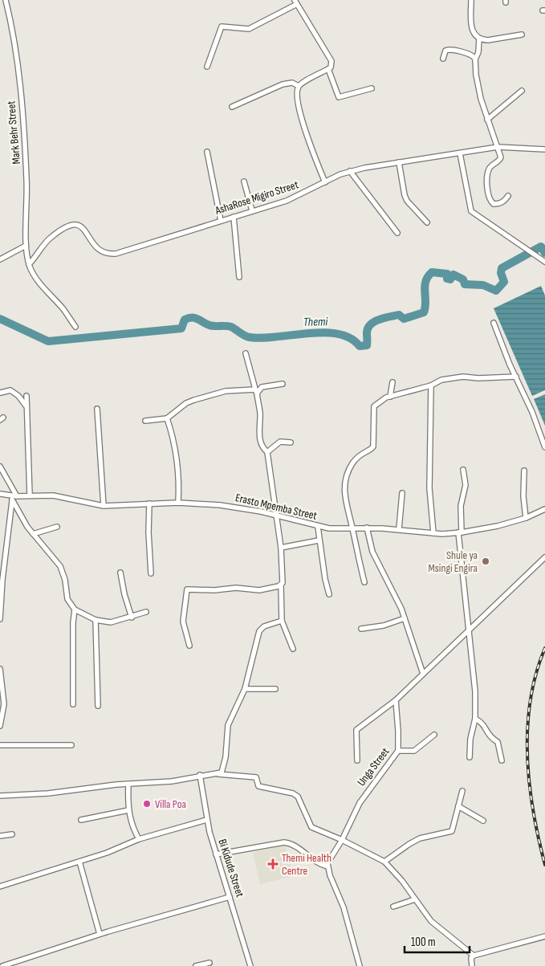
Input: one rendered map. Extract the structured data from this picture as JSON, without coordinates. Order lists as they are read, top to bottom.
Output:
{
  "streets": {
    "street": [
      "Mark Behr Street",
      "AshaRose Migiro Street",
      "Erasto Mpemba Street",
      "Unga Street",
      "Bi Kidude Street"
    ]
  },
  "crossings": [
    ["Mark Behr Street", "AshaRose Migiro Street"]
  ],
  "water": ["Themi"],
  "places": {
    "other": ["Shule ya Msingi Engira", "Villa Poa"],
    "health": ["Themi Health Centre"]
  },
  "scale_bar": "100 m"
}
